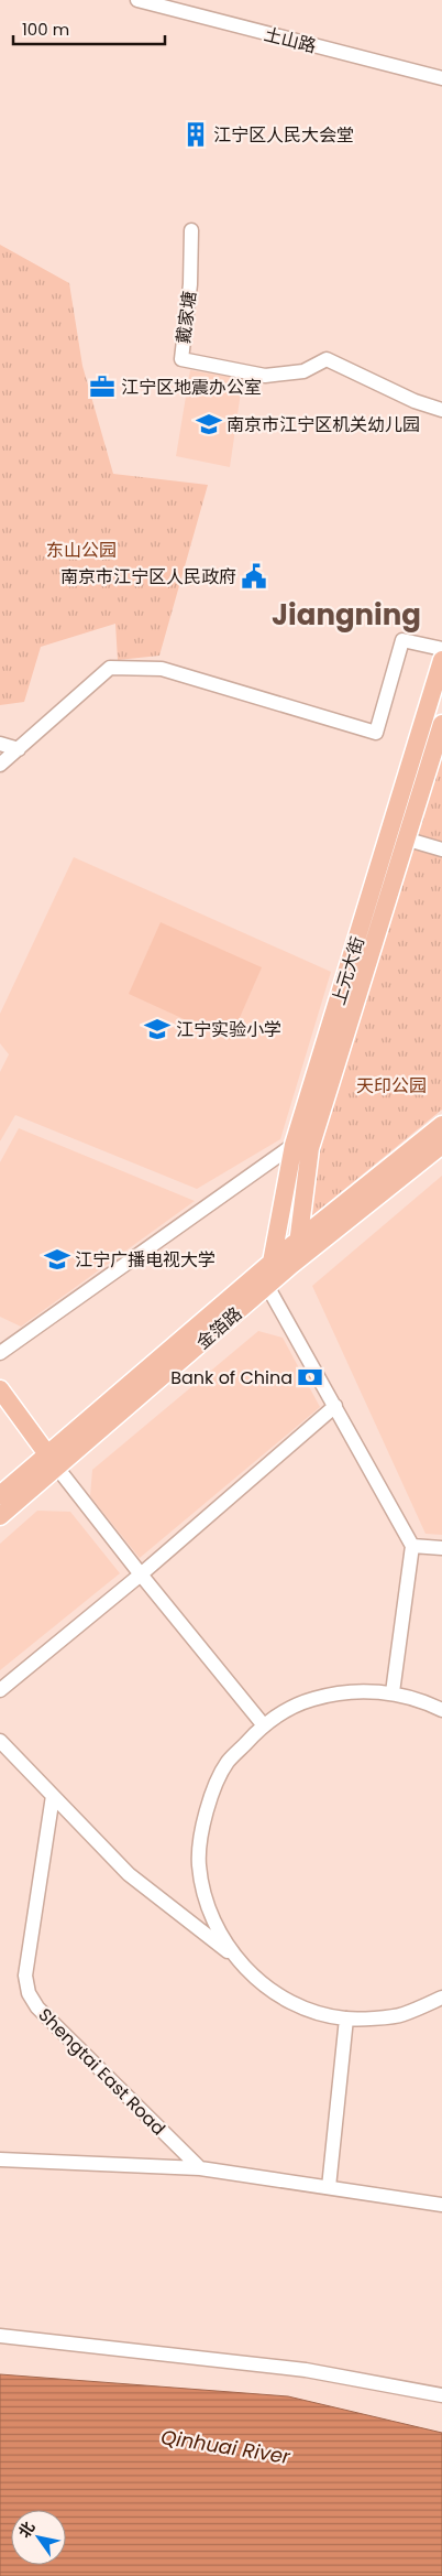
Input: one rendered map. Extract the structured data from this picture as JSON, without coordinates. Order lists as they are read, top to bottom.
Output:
{
  "streets": {
    "main road": ["上元大街", "金箔路"],
    "street": ["土山路", "戴家塘", "Shengtai East Road"]
  },
  "crossings": [
    ["上元大街", "金箔路"]
  ],
  "districts": ["Jiangning"],
  "water": ["Qinhuai River"],
  "parks": ["东山公园", "天印公园"],
  "places": {
    "building": ["江宁区人民大会堂"],
    "office": ["江宁区地震办公室"],
    "school or university": ["南京市江宁区机关幼儿园", "江宁实验小学", "江宁广播电视大学"],
    "public building": ["南京市江宁区人民政府"],
    "bank": ["Bank of China"]
  },
  "scale_bar": "100 m",
  "north": "top left"
}
